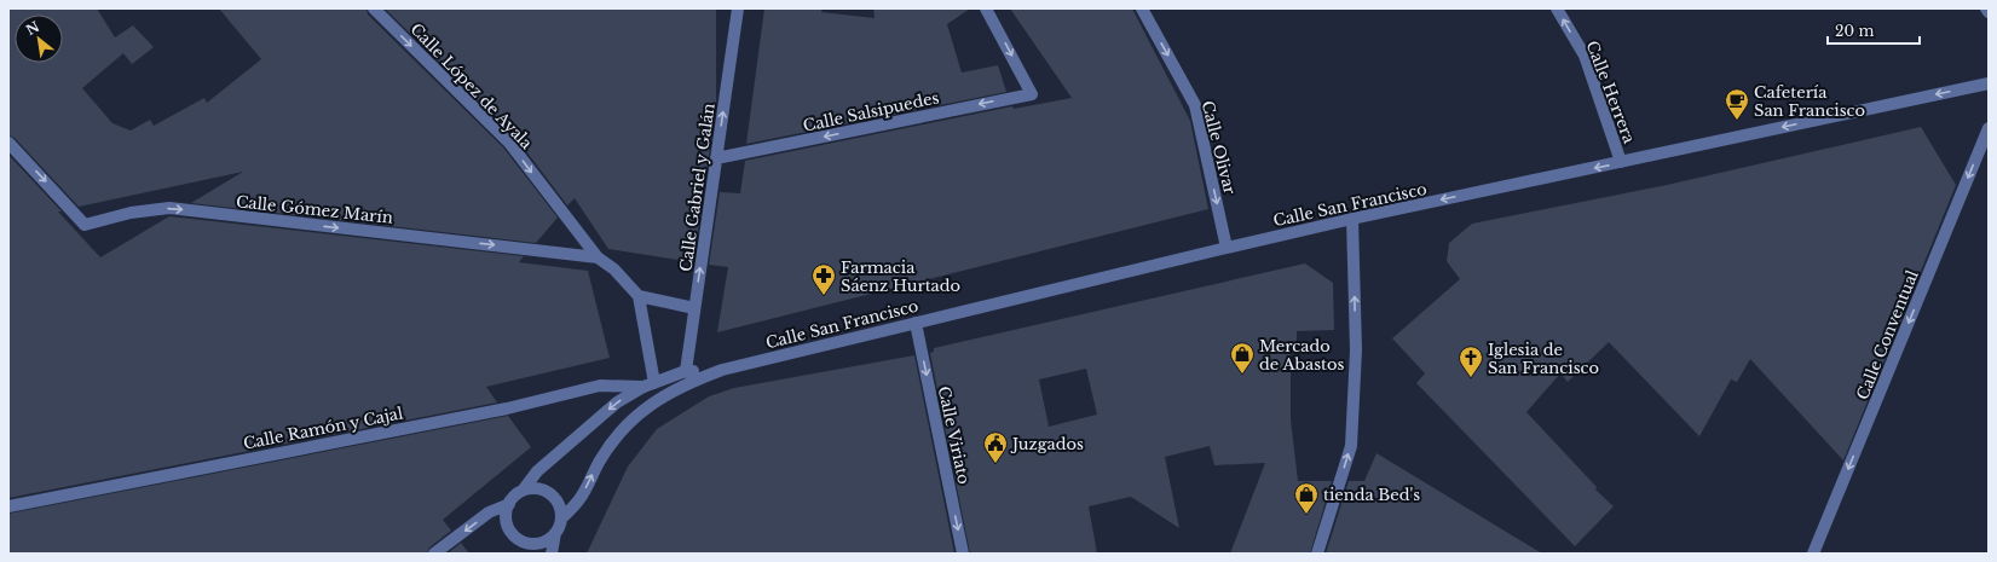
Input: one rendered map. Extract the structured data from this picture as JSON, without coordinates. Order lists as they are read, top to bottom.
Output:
{
  "streets": {
    "street": [
      "Calle López de Ayala",
      "Calle Herrera",
      "Calle Salsipuedes",
      "Calle Olivar",
      "Calle Gabriel y Galán",
      "Calle San Francisco",
      "Calle Gómez Marín",
      "Calle Conventual",
      "Calle Ramón y Cajal",
      "Calle Viriato"
    ]
  },
  "crossings": [
    ["Calle López de Ayala", "Calle Gómez Marín"],
    ["Calle Herrera", "Calle San Francisco"],
    ["Calle Salsipuedes", "Calle Gabriel y Galán"],
    ["Calle Olivar", "Calle San Francisco"],
    ["Calle San Francisco", "Calle Viriato"]
  ],
  "one_way": [
    "Calle López de Ayala",
    "Calle Herrera",
    "Calle Olivar",
    "Calle Gabriel y Galán",
    "Calle San Francisco",
    "Calle Gómez Marín",
    "Calle Conventual",
    "Calle Viriato"
  ],
  "places": {
    "cafe": ["Cafetería San Francisco"],
    "pharmacy": ["Farmacia Sáenz Hurtado"],
    "shop": ["Mercado de Abastos", "tienda Bed's"],
    "church": ["Iglesia de San Francisco"],
    "public building": ["Juzgados"]
  },
  "scale_bar": "20 m",
  "north": "top left"
}
